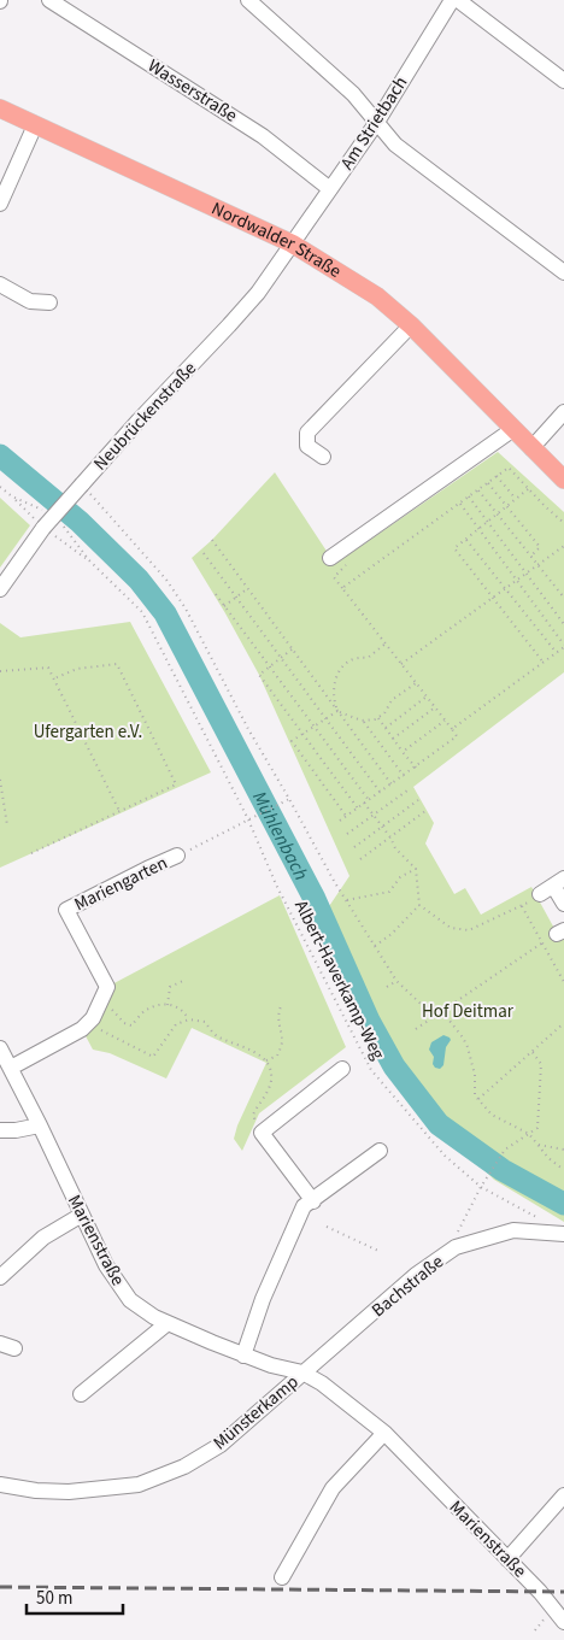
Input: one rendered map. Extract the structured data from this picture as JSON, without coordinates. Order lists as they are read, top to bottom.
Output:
{
  "streets": {
    "main road": ["Nordwalder Straße"],
    "street": [
      "Wasserstraße",
      "Am Strietbach",
      "Neubrückenstraße",
      "Mariengarten",
      "Marienstraße",
      "Bachstraße",
      "Münsterkamp"
    ],
    "path": ["Albert-Haverkamp-Weg"]
  },
  "crossings": [
    ["Wasserstraße", "Am Strietbach"],
    ["Am Strietbach", "Nordwalder Straße"],
    ["Am Strietbach", "Neubrückenstraße"],
    ["Nordwalder Straße", "Neubrückenstraße"],
    ["Neubrückenstraße", "Albert-Haverkamp-Weg"],
    ["Albert-Haverkamp-Weg", "Bachstraße"],
    ["Marienstraße", "Bachstraße"],
    ["Marienstraße", "Münsterkamp"],
    ["Bachstraße", "Münsterkamp"]
  ],
  "water": ["Mühlenbach"],
  "parks": ["Ufergarten e.V.", "Hof Deitmar"],
  "scale_bar": "50 m"
}
